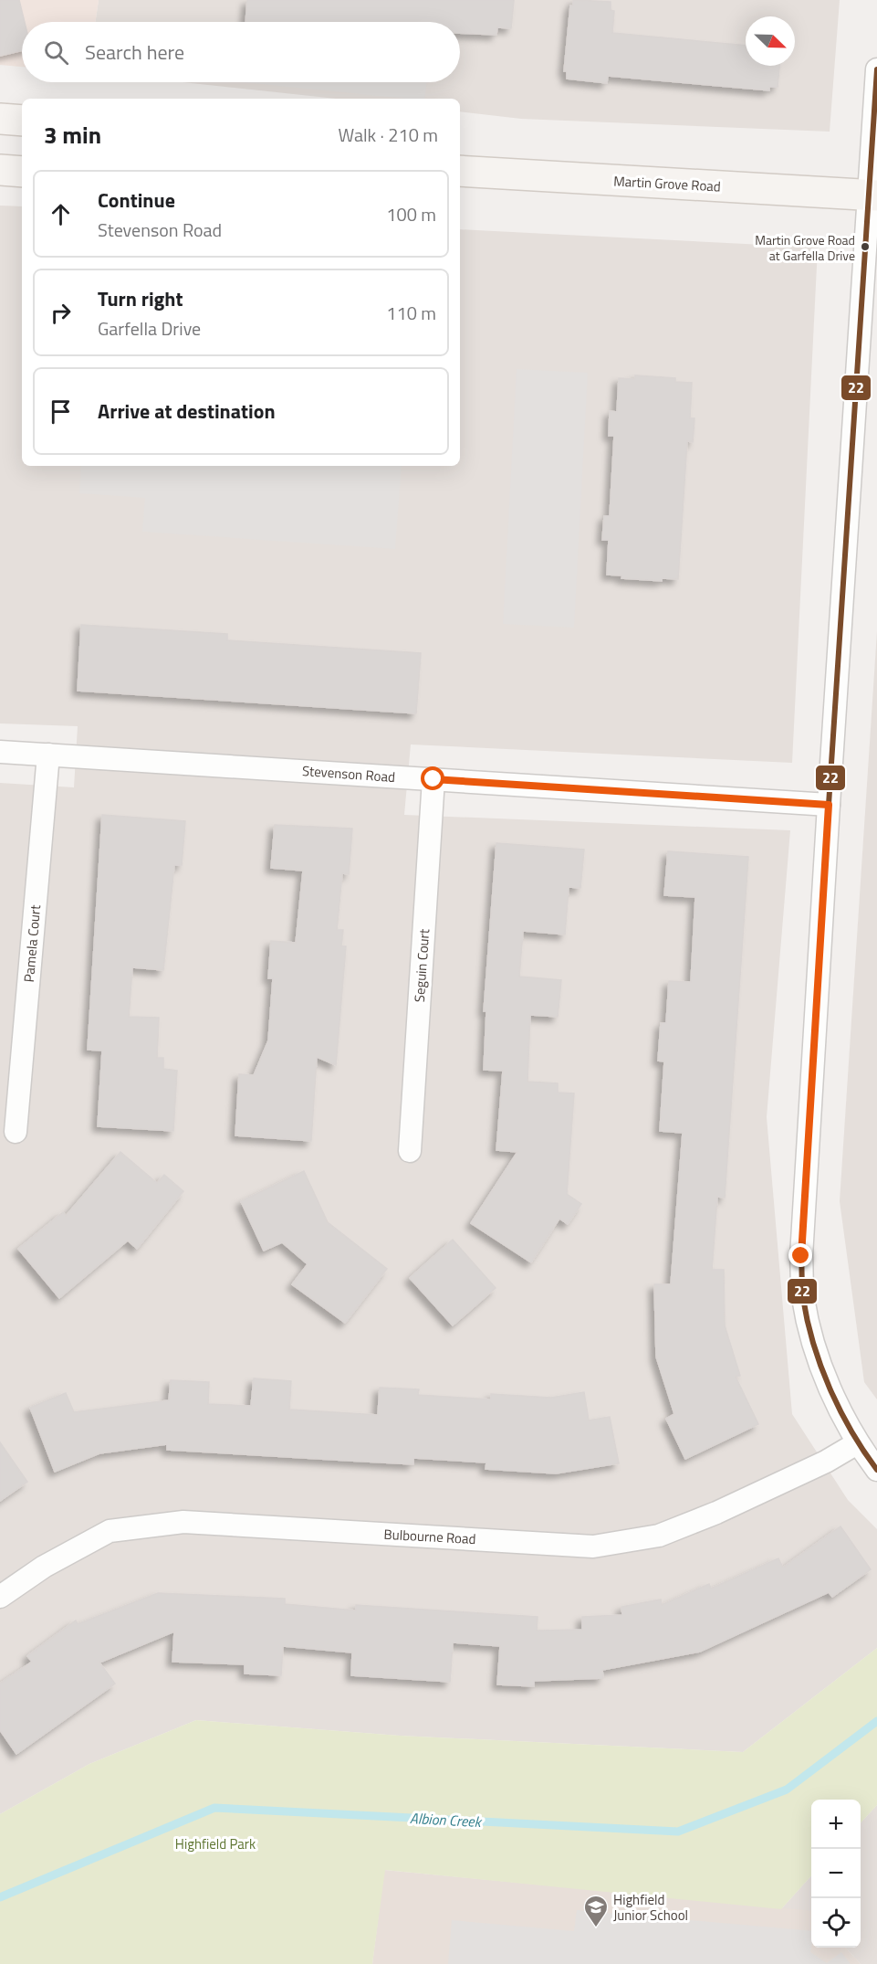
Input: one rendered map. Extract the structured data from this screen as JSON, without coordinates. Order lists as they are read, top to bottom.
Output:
{
  "streets": {
    "main road": ["Martin Grove Road"],
    "street": [
      "Stevenson Road",
      "Pamela Court",
      "Seguin Court",
      "Bulbourne Road"
    ]
  },
  "crossings": [
    ["Stevenson Road", "Pamela Court"],
    ["Stevenson Road", "Seguin Court"]
  ],
  "water": ["Albion Creek"],
  "parks": ["Highfield Park"],
  "places": {
    "other": ["Martin Grove Road at Garfella Drive"],
    "school or university": ["Highfield Junior School"]
  },
  "lines": ["transit line 22"],
  "north": "bottom right",
  "page": {
    "search": "Search here",
    "heading": ["3 min", "Walk · 210 m"],
    "list": [
      ["Continue", "Stevenson Road", "100 m"],
      ["Turn right", "Garfella Drive", "110 m"],
      "Arrive at destination"
    ],
    "map_buttons": ["+", "−"]
  }
}
